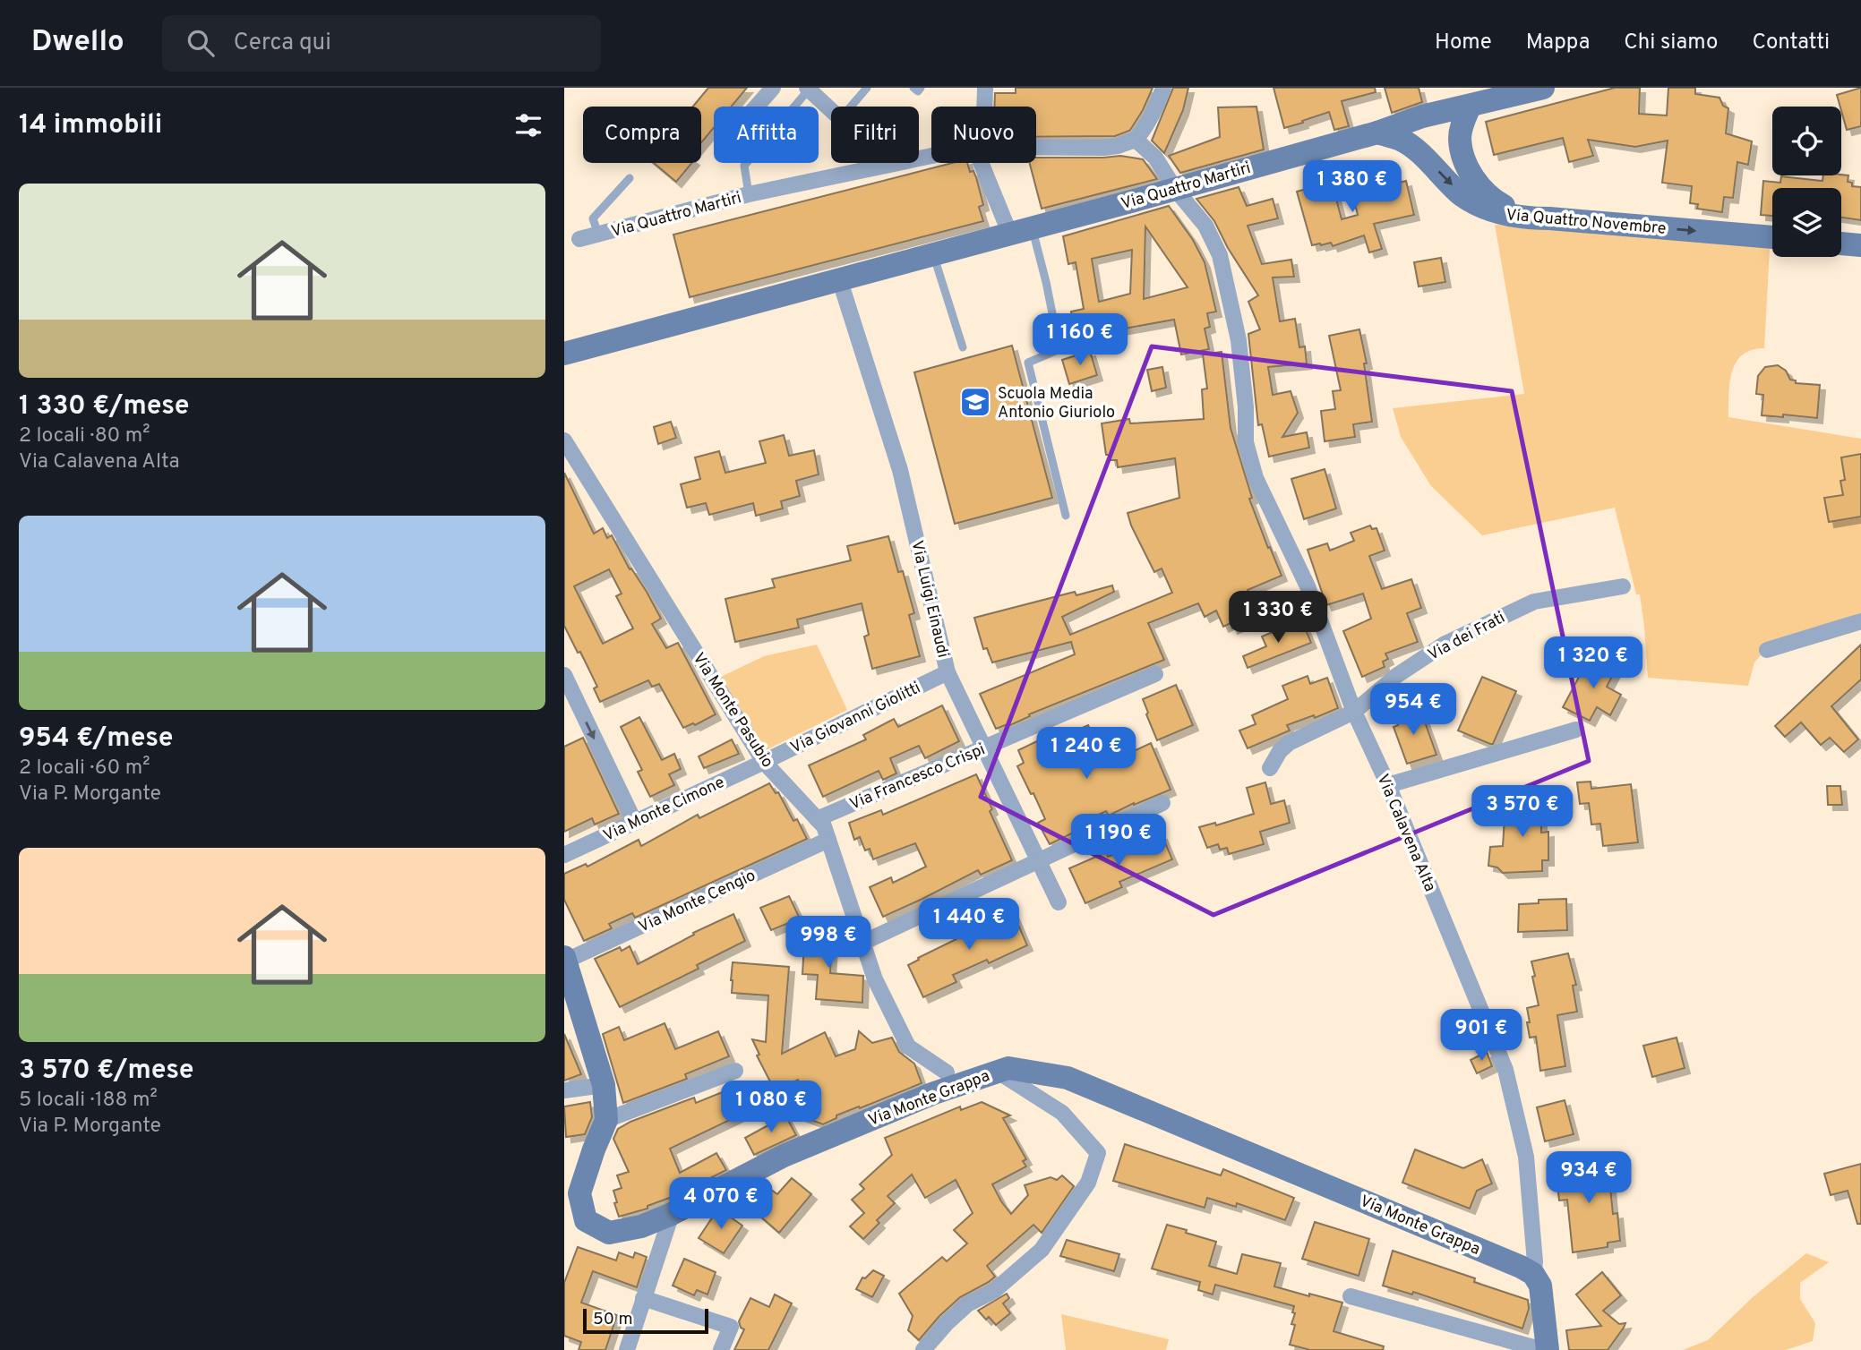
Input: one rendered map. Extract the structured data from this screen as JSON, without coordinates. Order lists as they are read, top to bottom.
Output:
{
  "streets": {
    "street": [
      "Via Quattro Martiri",
      "Via Quattro Novembre",
      "Via Luigi Einaudi",
      "Via dei Frati",
      "Via Monte Pasubio",
      "Via Giovanni Giolitti",
      "Via Francesco Crispi",
      "Via Monte Cimone",
      "Via Calavena Alta",
      "Via Monte Cengio",
      "Via Monte Grappa"
    ]
  },
  "crossings": [
    ["Via Quattro Martiri", "Via Quattro Novembre"],
    ["Via Quattro Martiri", "Via Luigi Einaudi"],
    ["Via Quattro Martiri", "Via Calavena Alta"],
    ["Via Luigi Einaudi", "Via Giovanni Giolitti"],
    ["Via Luigi Einaudi", "Via Francesco Crispi"],
    ["Via dei Frati", "Via Calavena Alta"],
    ["Via Monte Pasubio", "Via Giovanni Giolitti"],
    ["Via Monte Pasubio", "Via Francesco Crispi"],
    ["Via Monte Pasubio", "Via Monte Cimone"],
    ["Via Monte Pasubio", "Via Monte Cengio"],
    ["Via Giovanni Giolitti", "Via Monte Cimone"],
    ["Via Calavena Alta", "Via Monte Grappa"],
    ["Via Monte Cengio", "Via Monte Grappa"]
  ],
  "one_way": ["Via Quattro Novembre"],
  "places": {
    "school or university": ["Scuola Media Antonio Giuriolo"]
  },
  "scale_bar": "50 m",
  "page": {
    "header": "Dwello",
    "search": "Cerca qui",
    "nav": [
      "Home",
      "Mappa",
      "Chi siamo",
      "Contatti"
    ],
    "heading": "14 immobili",
    "chip": [
      "Compra",
      "Affitta",
      "Filtri",
      "Nuovo"
    ],
    "price": [
      "1 380 €",
      "1 160 €",
      "1 330 €",
      "1 320 €",
      "954 €",
      "1 240 €",
      "3 570 €",
      "1 190 €",
      "1 440 €",
      "998 €",
      "901 €",
      "1 080 €",
      "934 €",
      "4 070 €"
    ],
    "list": [
      {
        "name": "1 330 €/mese",
        "note": "2 locali · 80 m² · Via Calavena Alta"
      },
      {
        "name": "954 €/mese",
        "note": "2 locali · 60 m² · Via P. Morgante"
      },
      {
        "name": "3 570 €/mese",
        "note": "5 locali · 188 m² · Via P. Morgante"
      }
    ],
    "scale": "50 m"
  }
}
